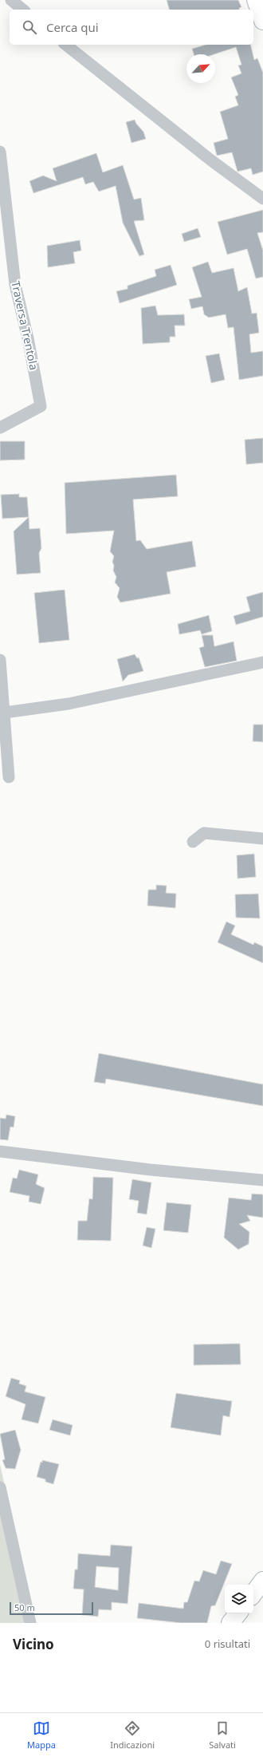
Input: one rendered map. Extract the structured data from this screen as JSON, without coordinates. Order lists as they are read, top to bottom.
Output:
{
  "streets": {
    "street": ["Traversa Trentola"]
  },
  "scale_bar": "50 m",
  "north": "top right",
  "page": {
    "search": "Cerca qui",
    "scale": "50 m",
    "heading": ["Vicino", "0 risultati"],
    "nav": ["Mappa", "Indicazioni", "Salvati"]
  }
}
